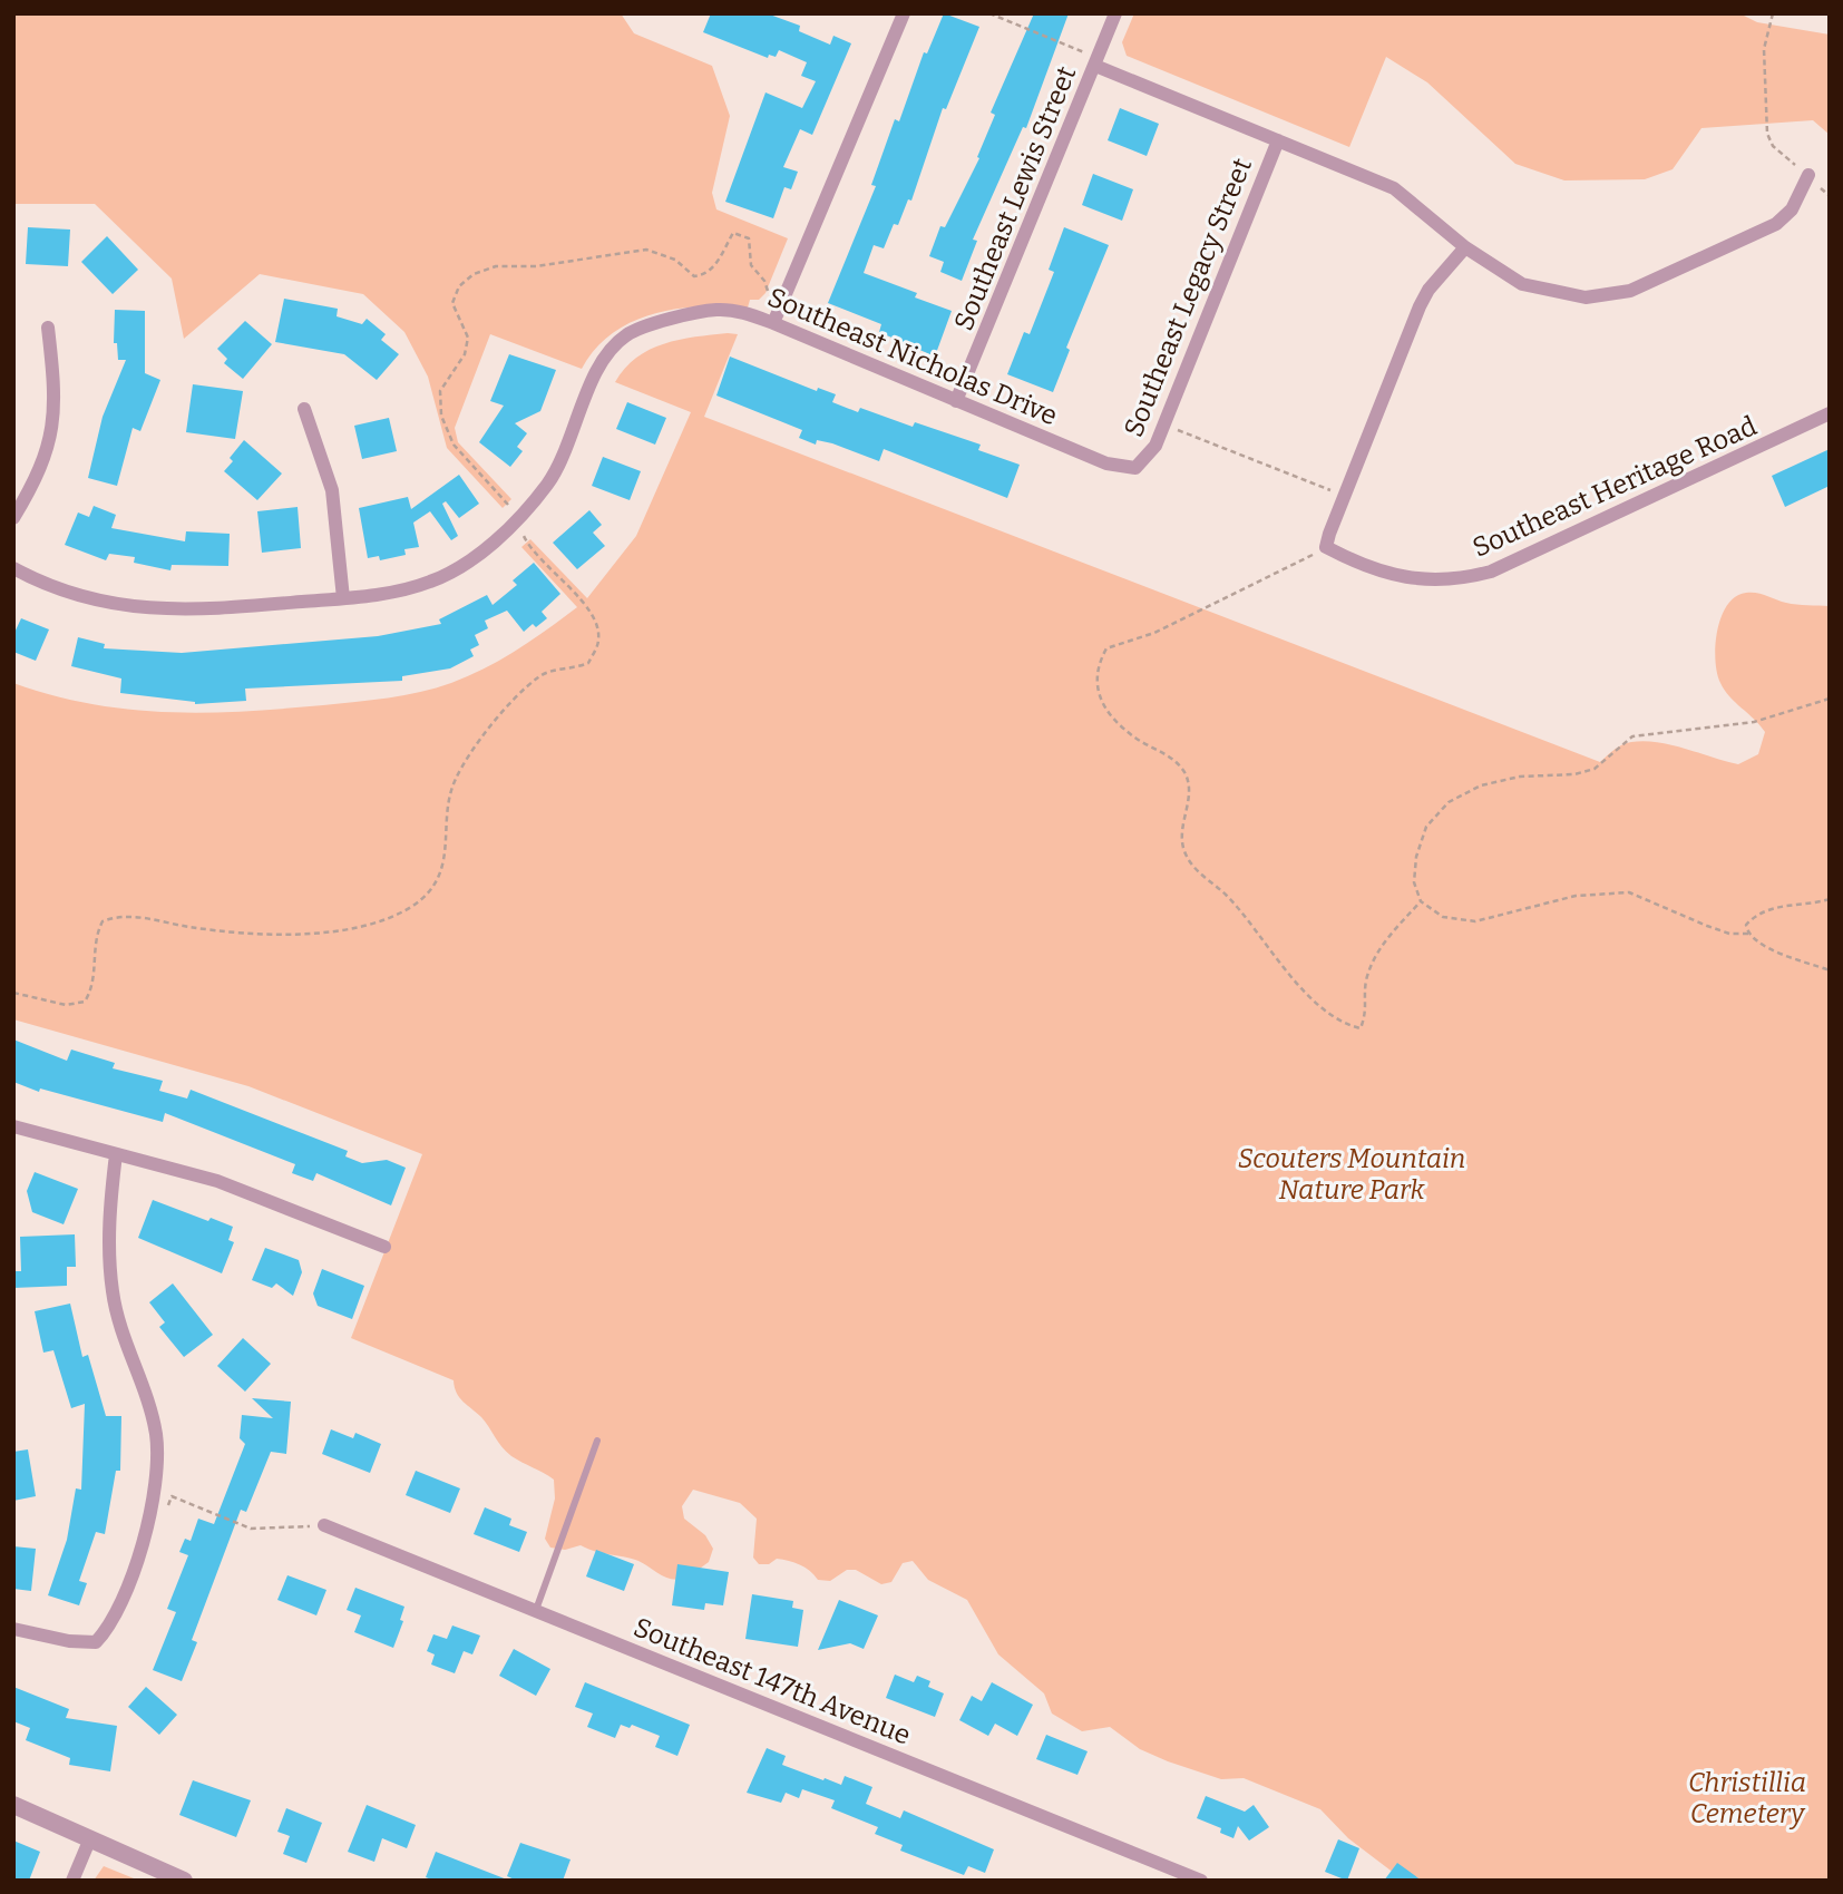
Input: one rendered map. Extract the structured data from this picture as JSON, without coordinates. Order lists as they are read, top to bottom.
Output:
{
  "streets": {
    "street": [
      "Southeast Lewis Street",
      "Southeast Legacy Street",
      "Southeast Nicholas Drive",
      "Southeast Heritage Road",
      "Southeast 147th Avenue"
    ]
  },
  "crossings": [
    ["Southeast Lewis Street", "Southeast Nicholas Drive"],
    ["Southeast Legacy Street", "Southeast Nicholas Drive"]
  ],
  "parks": ["Scouters Mountain Nature Park", "Christillia Cemetery"]
}
